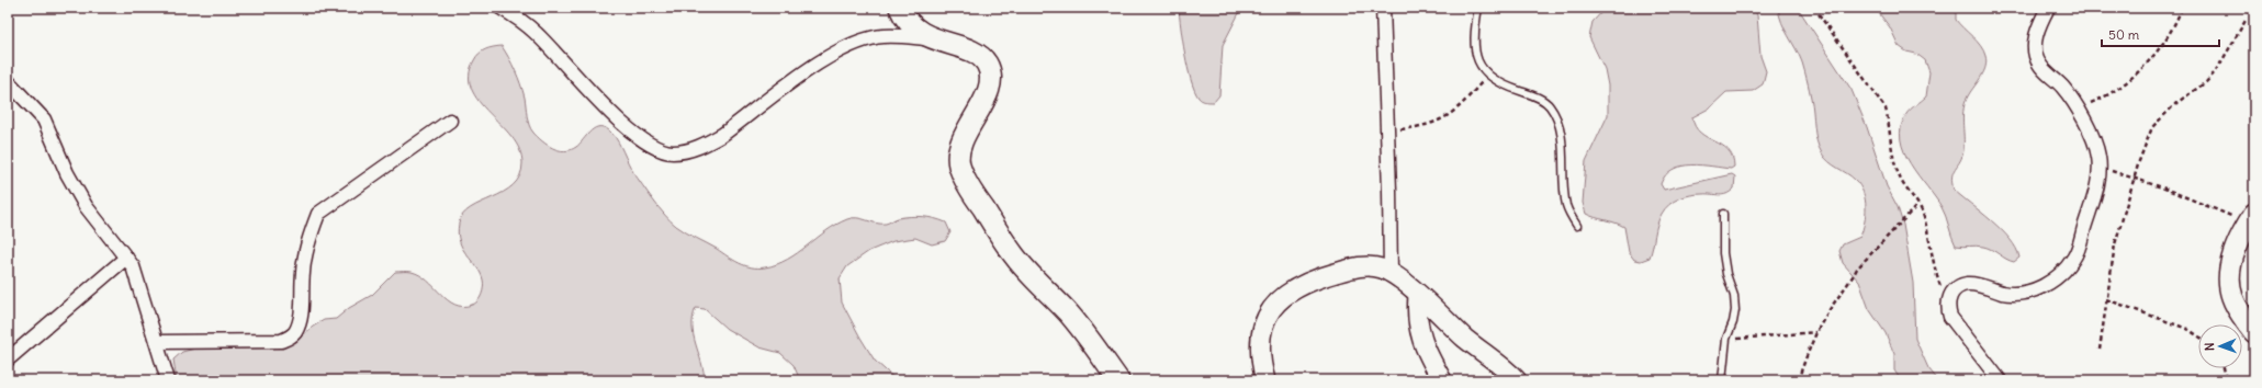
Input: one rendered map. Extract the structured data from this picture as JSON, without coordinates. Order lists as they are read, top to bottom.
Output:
{
  "scale_bar": "50 m",
  "north": "left"
}
